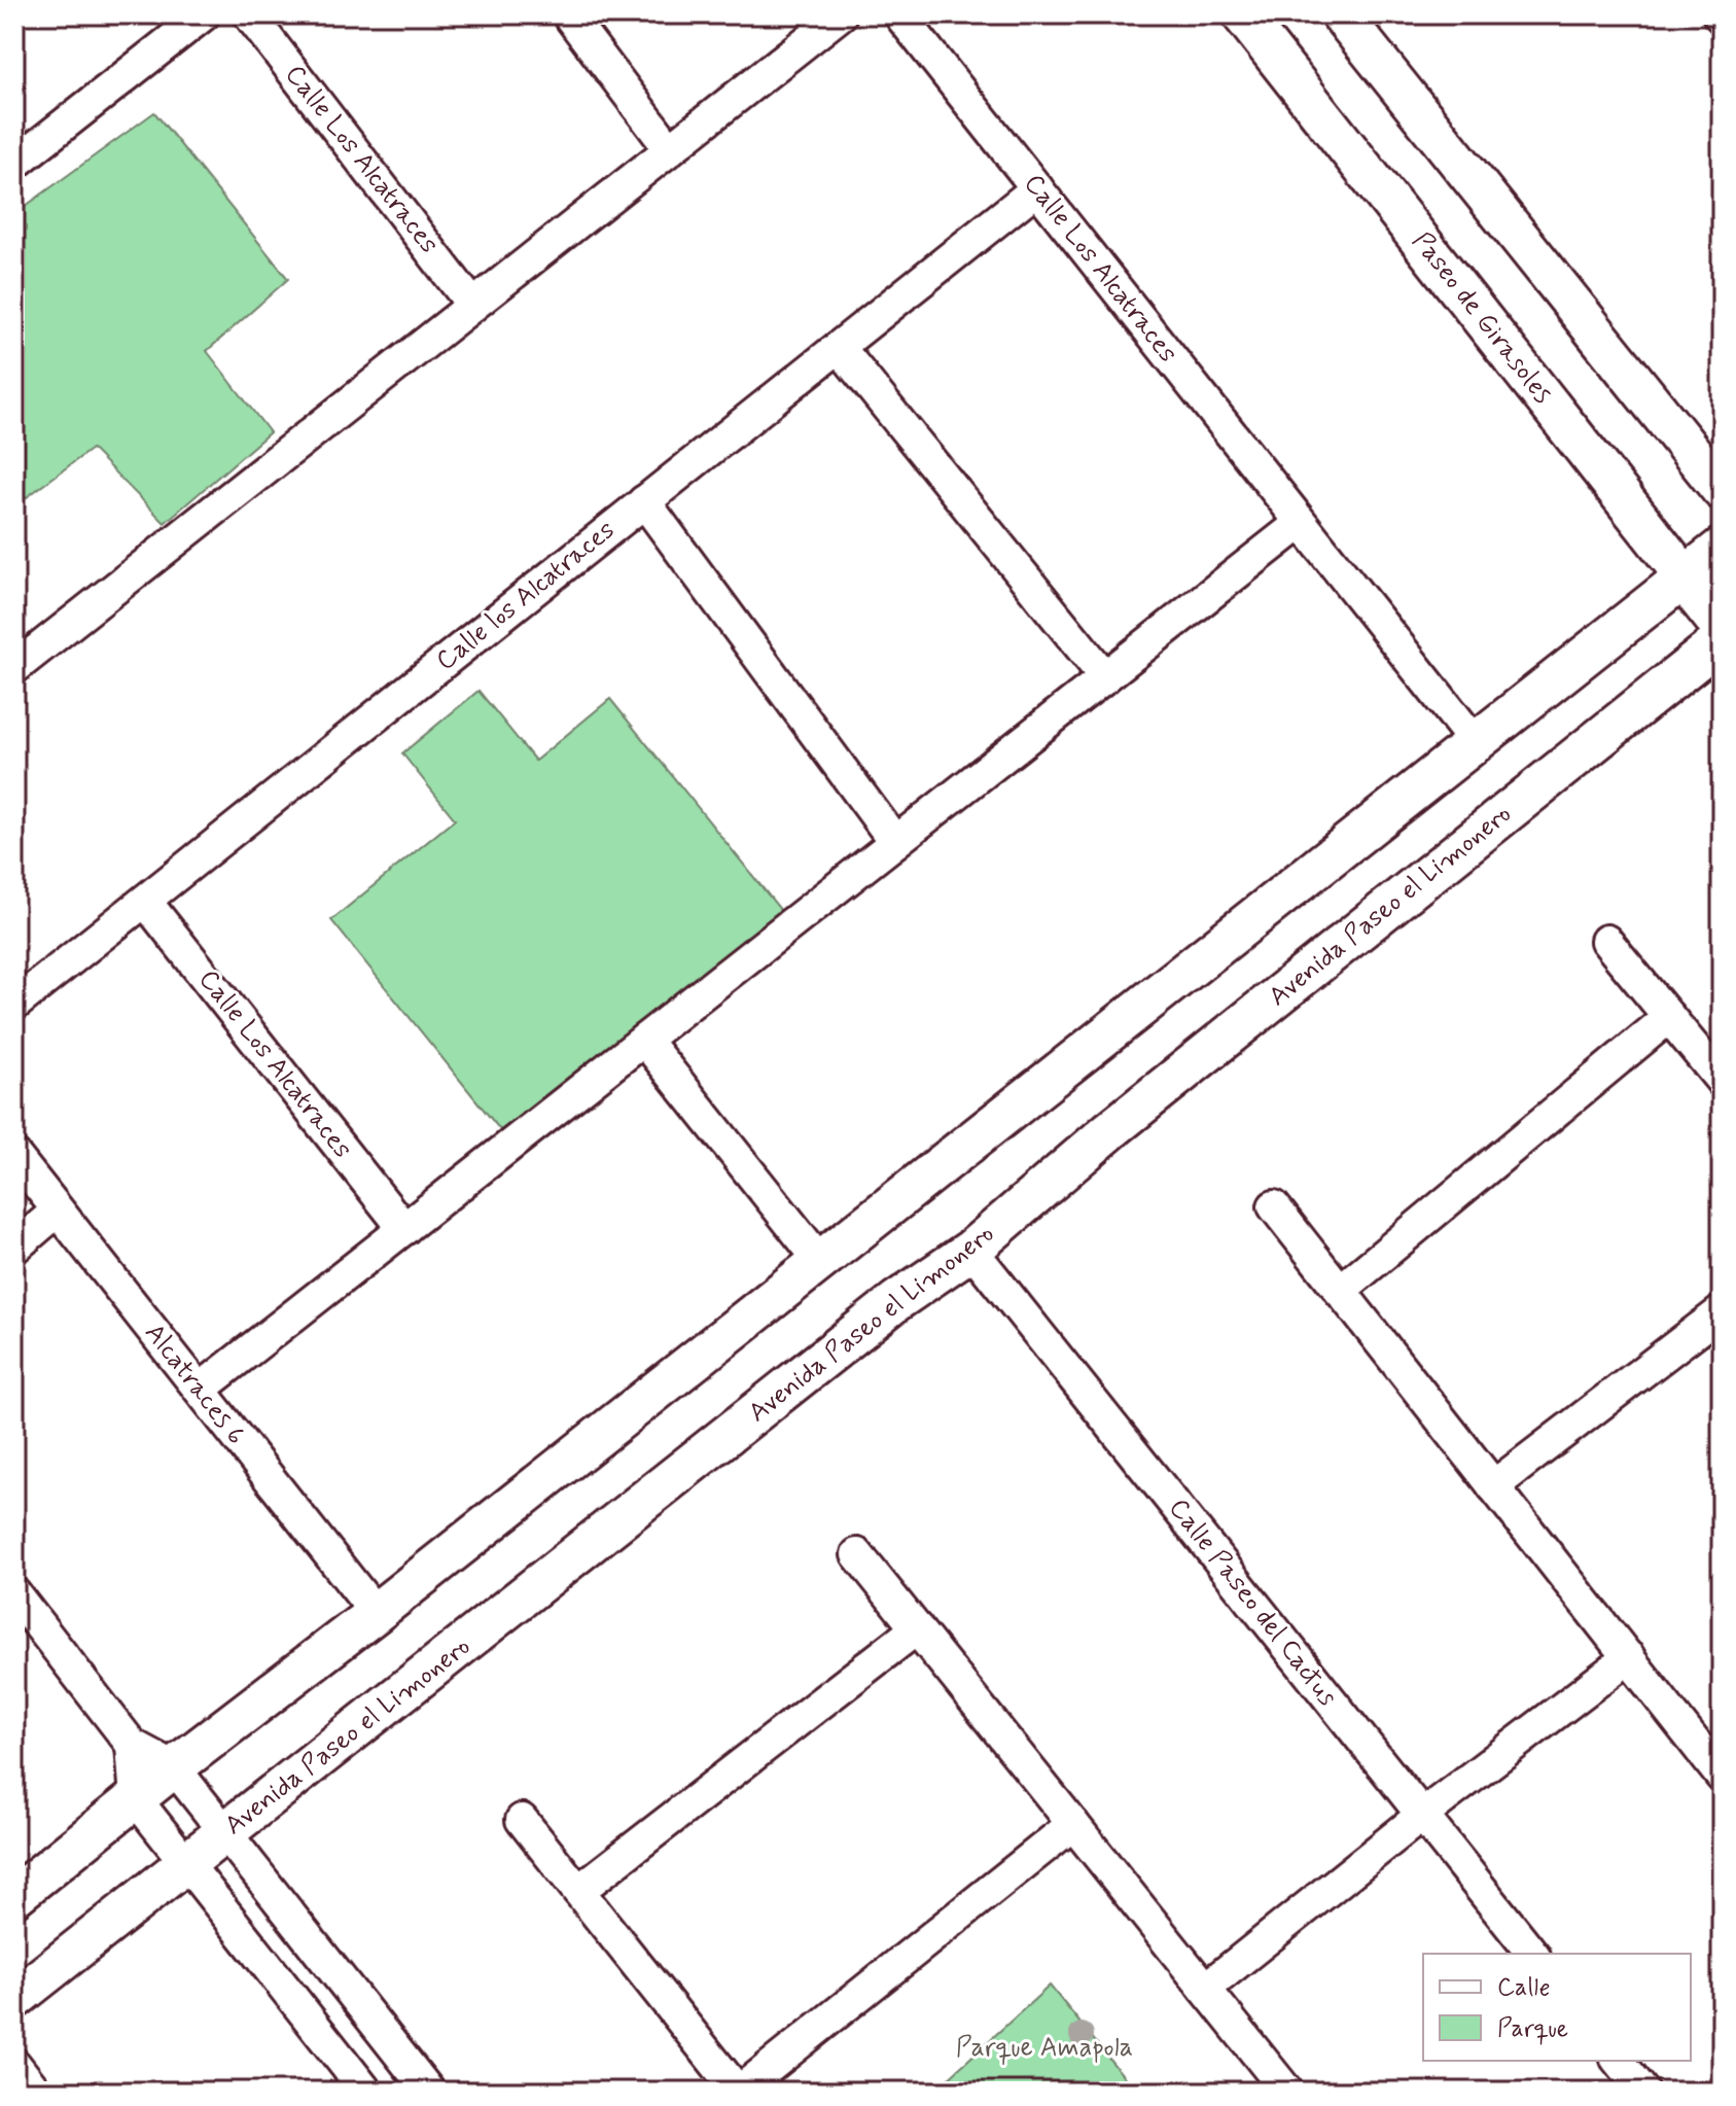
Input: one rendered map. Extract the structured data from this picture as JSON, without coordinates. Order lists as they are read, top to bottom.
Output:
{
  "streets": {
    "main road": ["Paseo de Girasoles"],
    "street": [
      "Calle Los Alcatraces",
      "Calle los Alcatraces",
      "Avenida Paseo el Limonero",
      "Alcatraces 6",
      "Calle Paseo del Cactus"
    ]
  },
  "crossings": [
    ["Calle Los Alcatraces", "Calle los Alcatraces"],
    ["Avenida Paseo el Limonero", "Calle Paseo del Cactus"]
  ],
  "parks": ["Parque Amapola"],
  "legend": ["Calle", "Parque"]
}
